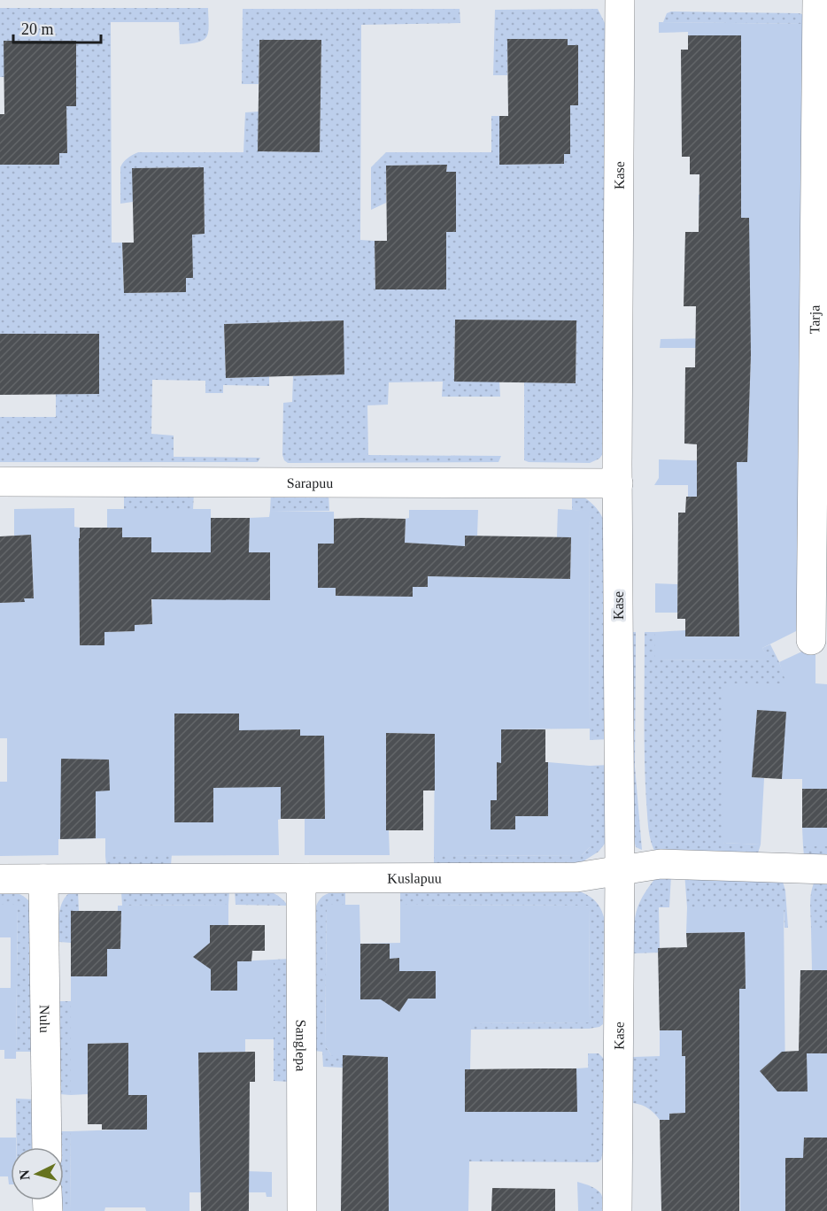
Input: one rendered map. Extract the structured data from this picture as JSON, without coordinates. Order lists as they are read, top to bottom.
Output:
{
  "streets": {
    "street": [
      "Kase",
      "Tarja",
      "Sarapuu",
      "Kuslapuu",
      "Nulu",
      "Sanglepa"
    ]
  },
  "crossings": [
    ["Kase", "Sarapuu"],
    ["Kase", "Kuslapuu"],
    ["Kuslapuu", "Nulu"],
    ["Kuslapuu", "Sanglepa"]
  ],
  "scale_bar": "20 m",
  "north": "left"
}
